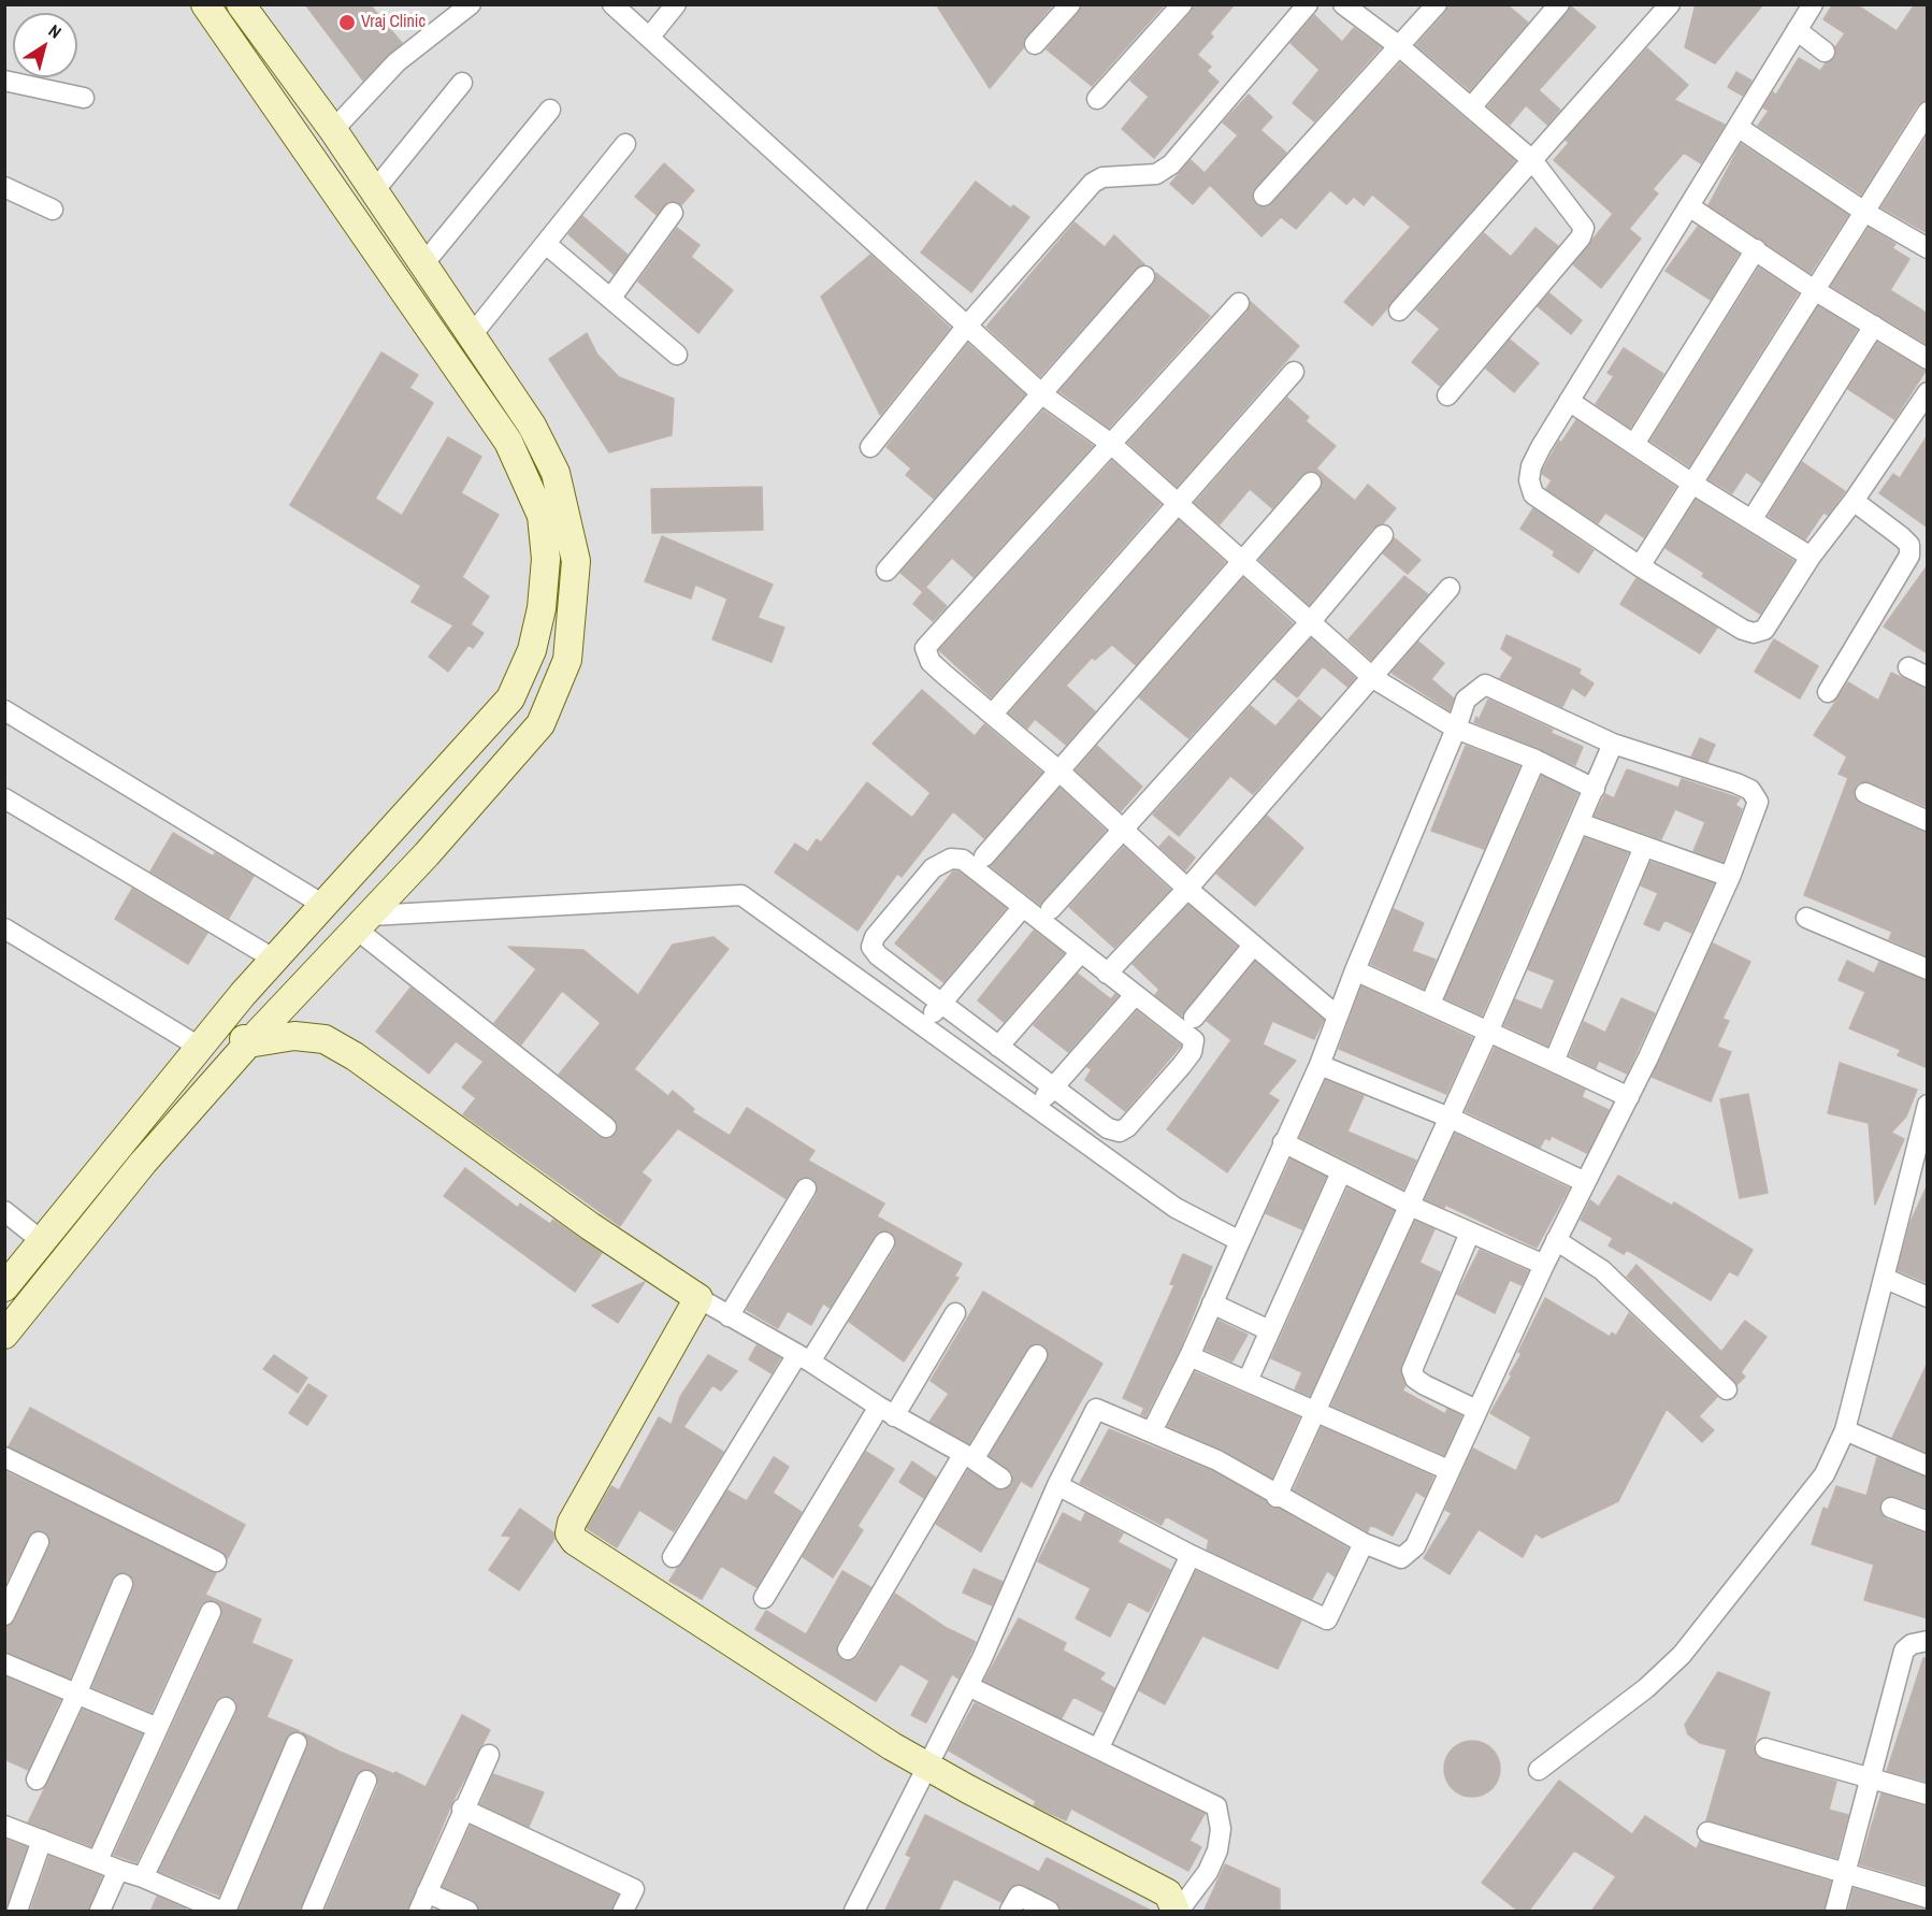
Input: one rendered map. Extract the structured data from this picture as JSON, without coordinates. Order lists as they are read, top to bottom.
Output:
{
  "places": ["Vraj Clinic"],
  "north": "top right"
}
